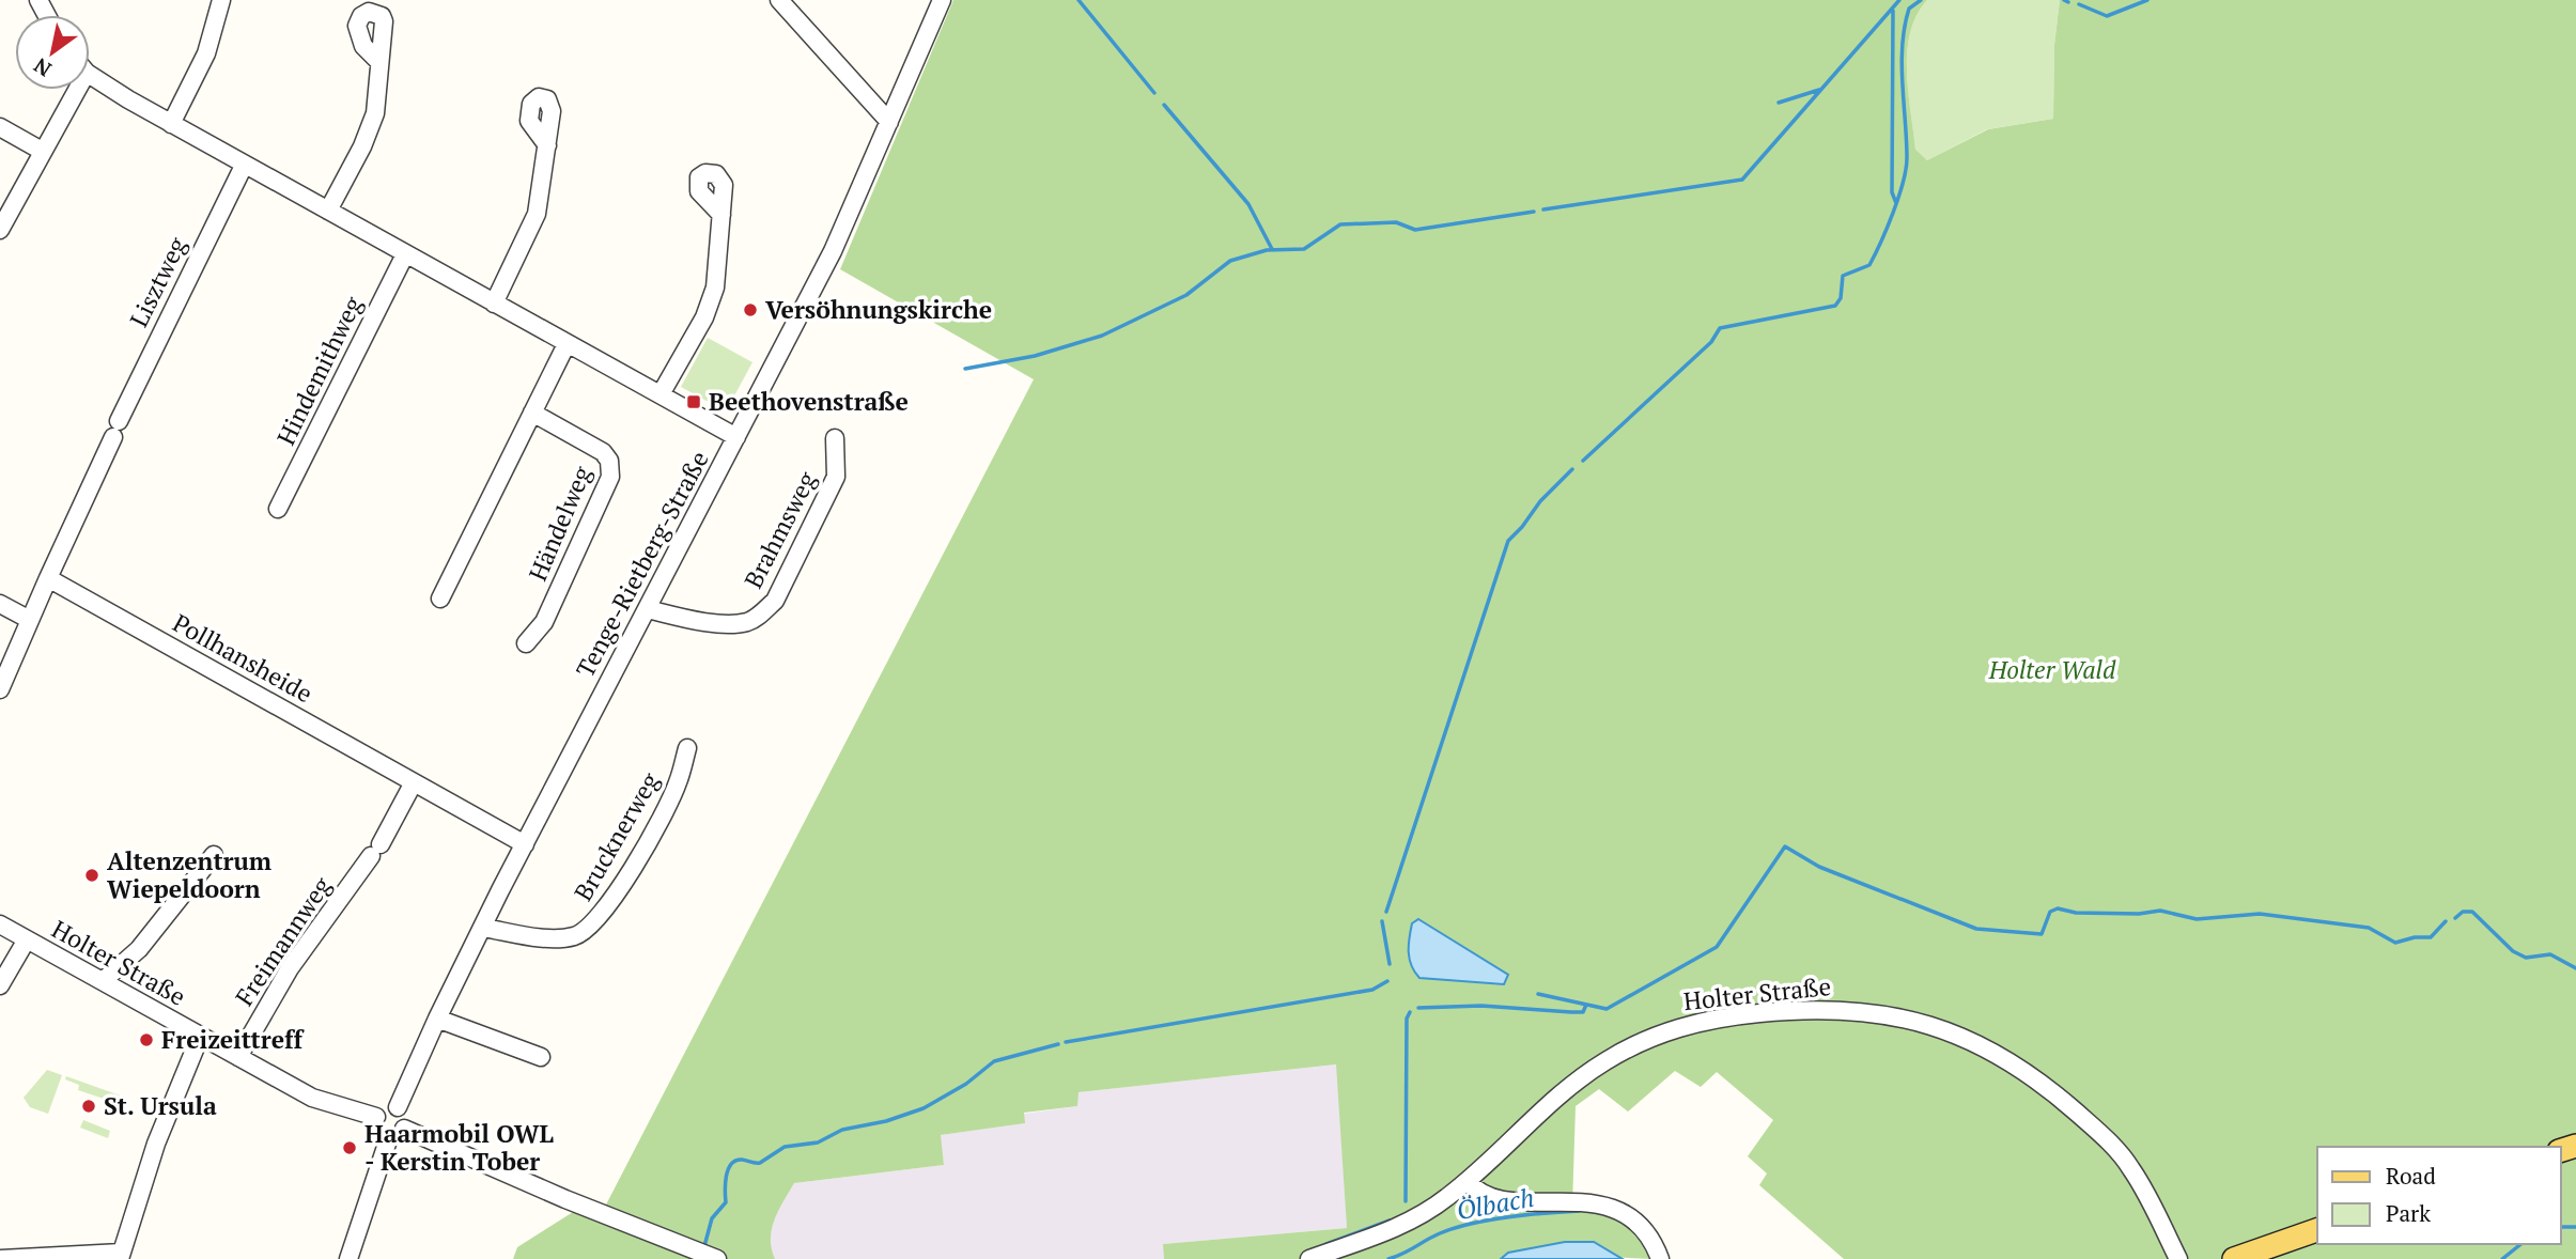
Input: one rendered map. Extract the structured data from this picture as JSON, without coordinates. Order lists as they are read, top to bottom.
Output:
{
  "streets": {
    "street": [
      "Lisztweg",
      "Hindemithweg",
      "Händelweg",
      "Brahmsweg",
      "Tenge-Rietberg-Straße",
      "Pollhansheide",
      "Brucknerweg",
      "Freimannweg",
      "Holter Straße"
    ]
  },
  "crossings": [
    ["Lisztweg", "Pollhansheide"],
    ["Brahmsweg", "Tenge-Rietberg-Straße"],
    ["Tenge-Rietberg-Straße", "Pollhansheide"],
    ["Tenge-Rietberg-Straße", "Brucknerweg"],
    ["Tenge-Rietberg-Straße", "Holter Straße"],
    ["Pollhansheide", "Freimannweg"],
    ["Freimannweg", "Holter Straße"]
  ],
  "water": ["Ölbach"],
  "parks": ["Holter Wald"],
  "places": {
    "other": [
      "Versöhnungskirche",
      "Altenzentrum Wiepeldoorn",
      "Freizeittreff",
      "St. Ursula",
      "Haarmobil OWL - Kerstin Tober"
    ],
    "transit": ["Beethovenstraße"]
  },
  "legend": ["Road", "Park"],
  "north": "bottom left"
}
